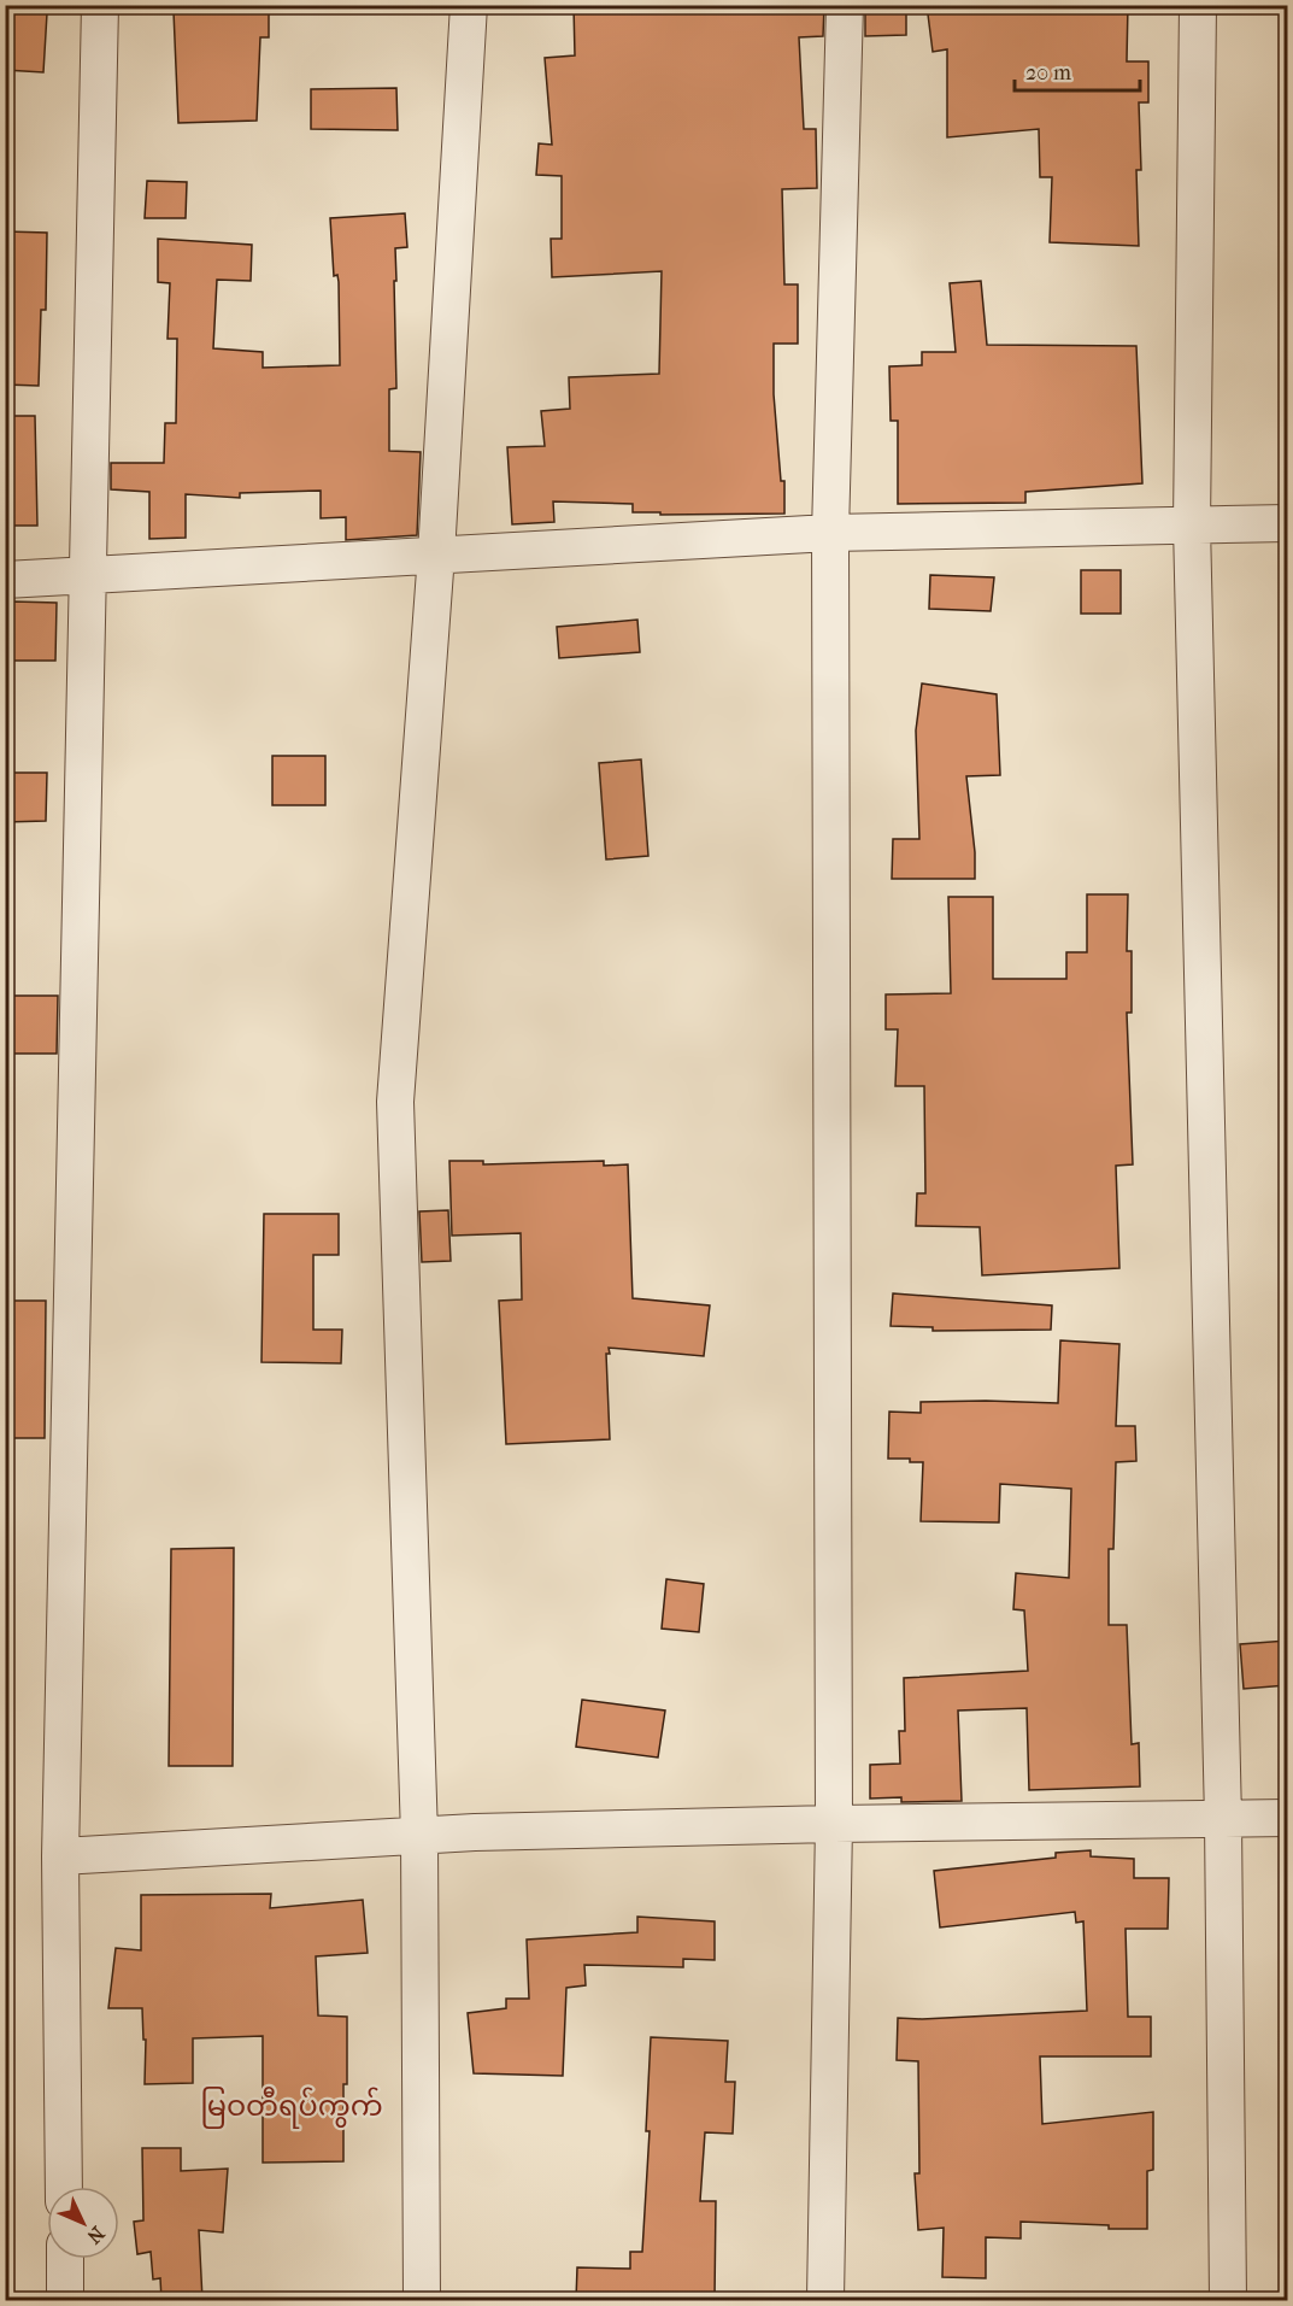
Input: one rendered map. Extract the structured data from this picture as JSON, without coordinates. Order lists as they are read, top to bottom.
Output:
{
  "districts": ["မြဝတီရပ်ကွက်"],
  "scale_bar": "20 m",
  "north": "bottom right"
}
